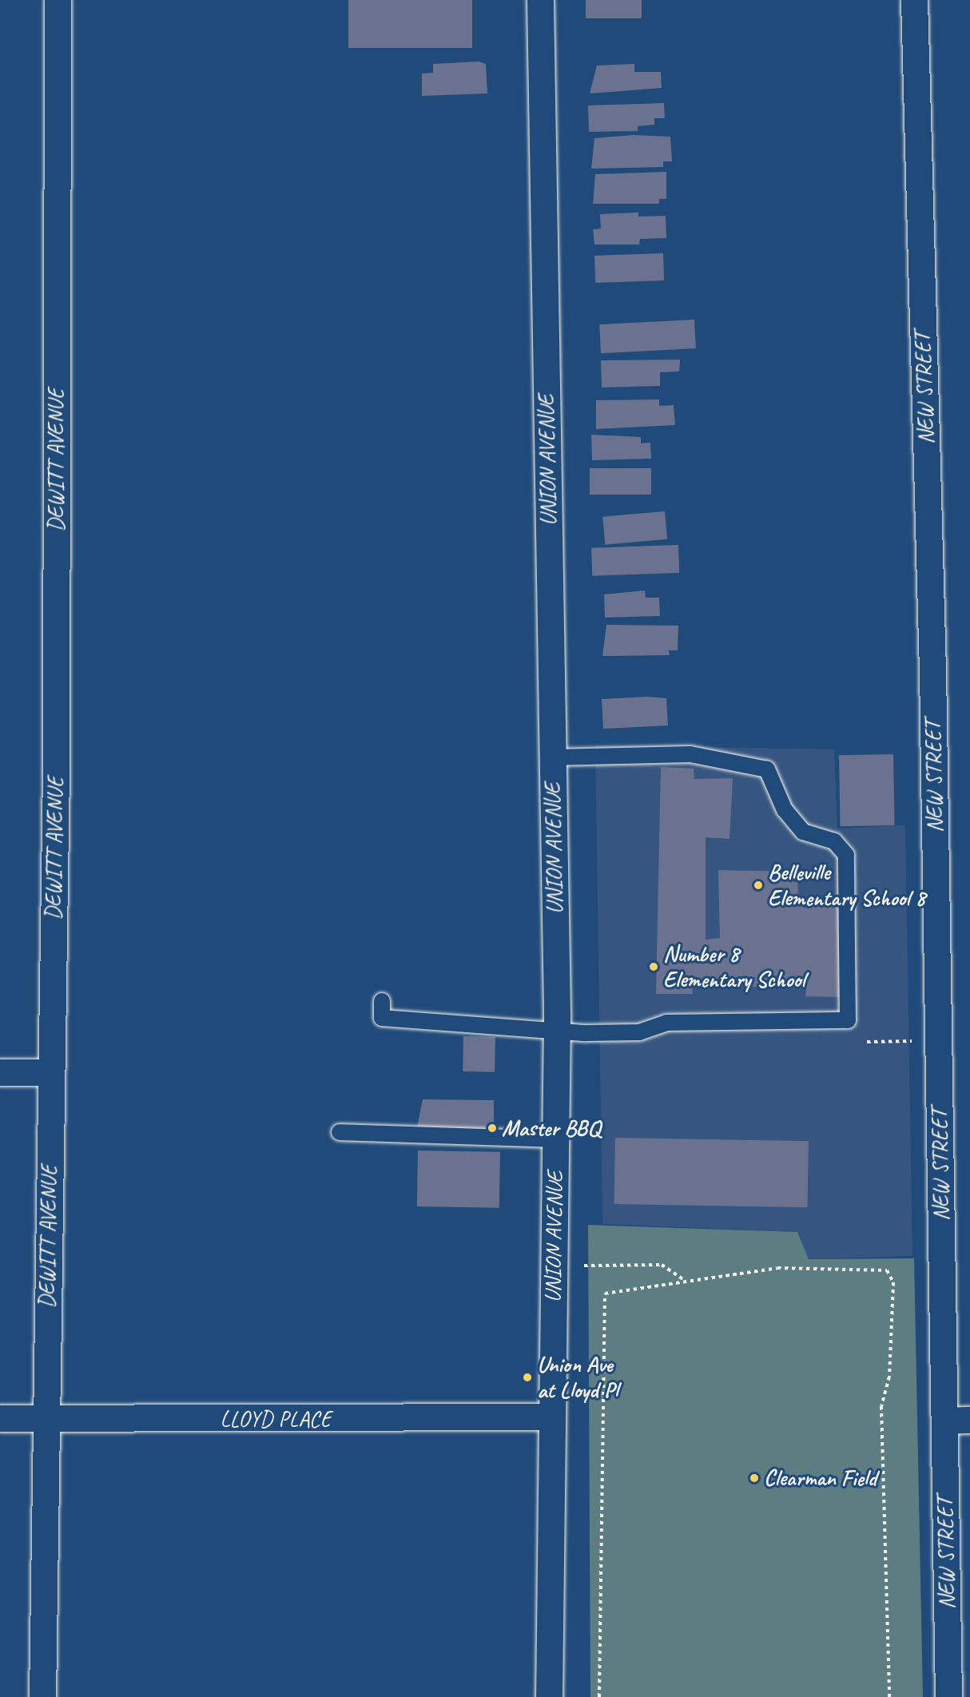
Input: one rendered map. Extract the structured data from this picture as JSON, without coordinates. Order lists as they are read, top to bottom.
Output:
{
  "streets": {
    "street": [
      "NEW STREET",
      "DEWITT AVENUE",
      "UNION AVENUE",
      "LLOYD PLACE"
    ]
  },
  "crossings": [
    ["DEWITT AVENUE", "LLOYD PLACE"],
    ["UNION AVENUE", "LLOYD PLACE"]
  ],
  "places": [
    "Belleville Elementary School 8",
    "Number 8 Elementary School",
    "Master BBQ",
    "Union Ave at Lloyd Pl",
    "Clearman Field"
  ]
}
